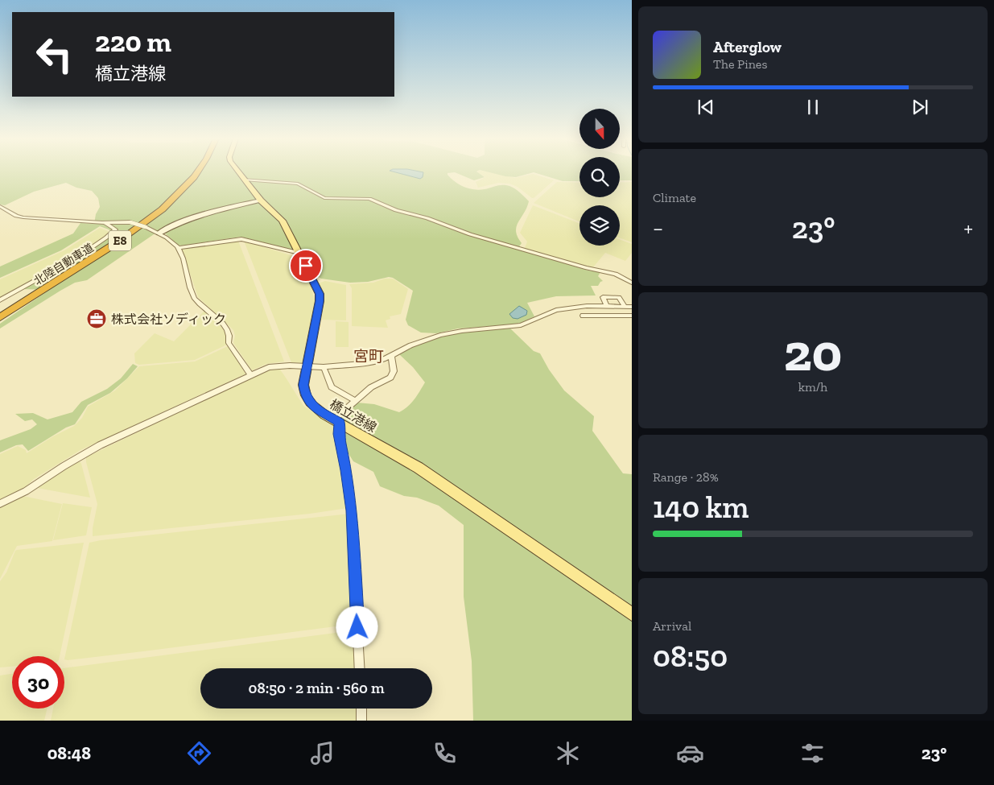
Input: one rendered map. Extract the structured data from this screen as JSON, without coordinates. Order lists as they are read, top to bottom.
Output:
{
  "streets": {
    "highway": ["E8", "北陸自動車道"],
    "main road": ["橋立港線"]
  },
  "districts": ["宮町"],
  "places": {
    "office": ["株式会社ソディック"]
  },
  "north": "bottom",
  "page": {
    "turn": ["220 m", "橋立港線"],
    "song": ["Afterglow", "The Pines"],
    "tile": [
      "Climate",
      ["20", "km/h"],
      ["Range · 28%", "140 km"],
      ["Arrival", "08:50"]
    ],
    "heat": ["−", "23°", "+"],
    "limit": "30",
    "trip": "08:50 · 2 min · 560 m",
    "tabs": ["08:48", "23°"]
  }
}
